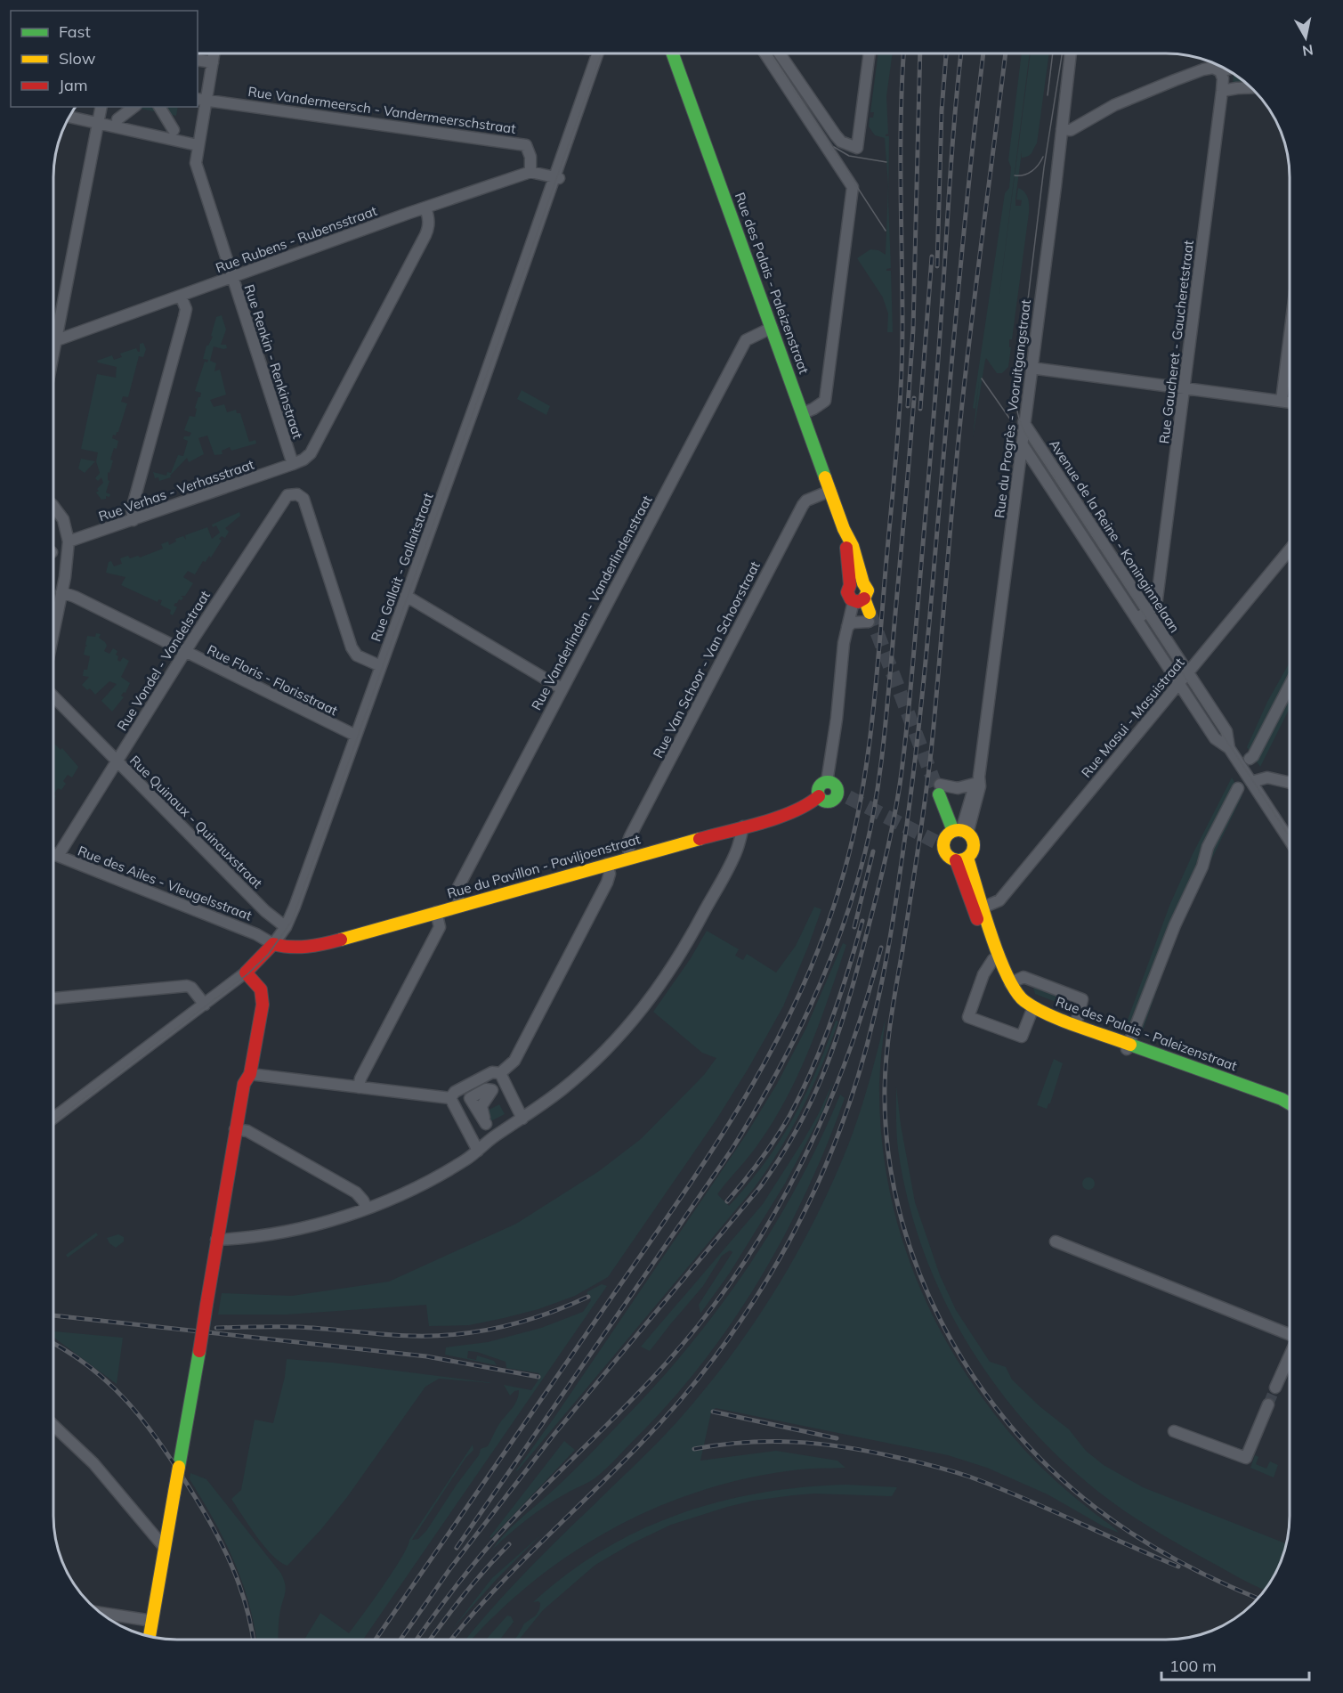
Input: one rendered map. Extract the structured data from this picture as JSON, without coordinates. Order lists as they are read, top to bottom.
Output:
{
  "streets": {
    "main road": ["Rue des Palais - Paleizenstraat", "Rue du Pavillon - Paviljoenstraat"],
    "street": [
      "Rue Vandermeersch - Vandermeerschstraat",
      "Rue Rubens - Rubensstraat",
      "Rue Gaucheret - Gaucheretstraat",
      "Rue Renkin - Renkinstraat",
      "Rue du Progrès - Vooruitgangstraat",
      "Rue Verhas - Verhasstraat",
      "Avenue de la Reine - Koninginnelaan",
      "Rue Gallait - Gallaitstraat",
      "Rue Vanderlinden - Vanderlindenstraat",
      "Rue Van Schoor - Van Schoorstraat",
      "Rue Vondel - Vondelstraat",
      "Rue Floris - Florisstraat",
      "Rue Masui - Masuistraat",
      "Rue Quinaux - Quinauxstraat",
      "Rue des Ailes - Vleugelsstraat"
    ]
  },
  "crossings": [
    ["Rue Vandermeersch - Vandermeerschstraat", "Rue Rubens - Rubensstraat"],
    ["Rue Vandermeersch - Vandermeerschstraat", "Rue Renkin - Renkinstraat"],
    ["Rue Rubens - Rubensstraat", "Rue Renkin - Renkinstraat"],
    ["Rue Rubens - Rubensstraat", "Rue Gallait - Gallaitstraat"],
    ["Rue des Palais - Paleizenstraat", "Rue du Progrès - Vooruitgangstraat"],
    ["Rue des Palais - Paleizenstraat", "Rue Vanderlinden - Vanderlindenstraat"],
    ["Rue des Palais - Paleizenstraat", "Rue Van Schoor - Van Schoorstraat"],
    ["Rue des Palais - Paleizenstraat", "Rue Masui - Masuistraat"],
    ["Rue Gaucheret - Gaucheretstraat", "Avenue de la Reine - Koninginnelaan"],
    ["Rue Renkin - Renkinstraat", "Rue Verhas - Verhasstraat"],
    ["Rue du Progrès - Vooruitgangstraat", "Avenue de la Reine - Koninginnelaan"],
    ["Avenue de la Reine - Koninginnelaan", "Rue Masui - Masuistraat"],
    ["Rue Gallait - Gallaitstraat", "Rue Vondel - Vondelstraat"],
    ["Rue Gallait - Gallaitstraat", "Rue Floris - Florisstraat"],
    ["Rue Gallait - Gallaitstraat", "Rue Quinaux - Quinauxstraat"],
    ["Rue Gallait - Gallaitstraat", "Rue du Pavillon - Paviljoenstraat"],
    ["Rue Gallait - Gallaitstraat", "Rue des Ailes - Vleugelsstraat"],
    ["Rue Vanderlinden - Vanderlindenstraat", "Rue du Pavillon - Paviljoenstraat"],
    ["Rue Van Schoor - Van Schoorstraat", "Rue du Pavillon - Paviljoenstraat"],
    ["Rue Vondel - Vondelstraat", "Rue Floris - Florisstraat"],
    ["Rue Vondel - Vondelstraat", "Rue Quinaux - Quinauxstraat"],
    ["Rue Vondel - Vondelstraat", "Rue des Ailes - Vleugelsstraat"],
    ["Rue du Pavillon - Paviljoenstraat", "Rue des Ailes - Vleugelsstraat"]
  ],
  "legend": ["Fast", "Slow", "Jam"],
  "scale_bar": "100 m",
  "north": "bottom"
}
